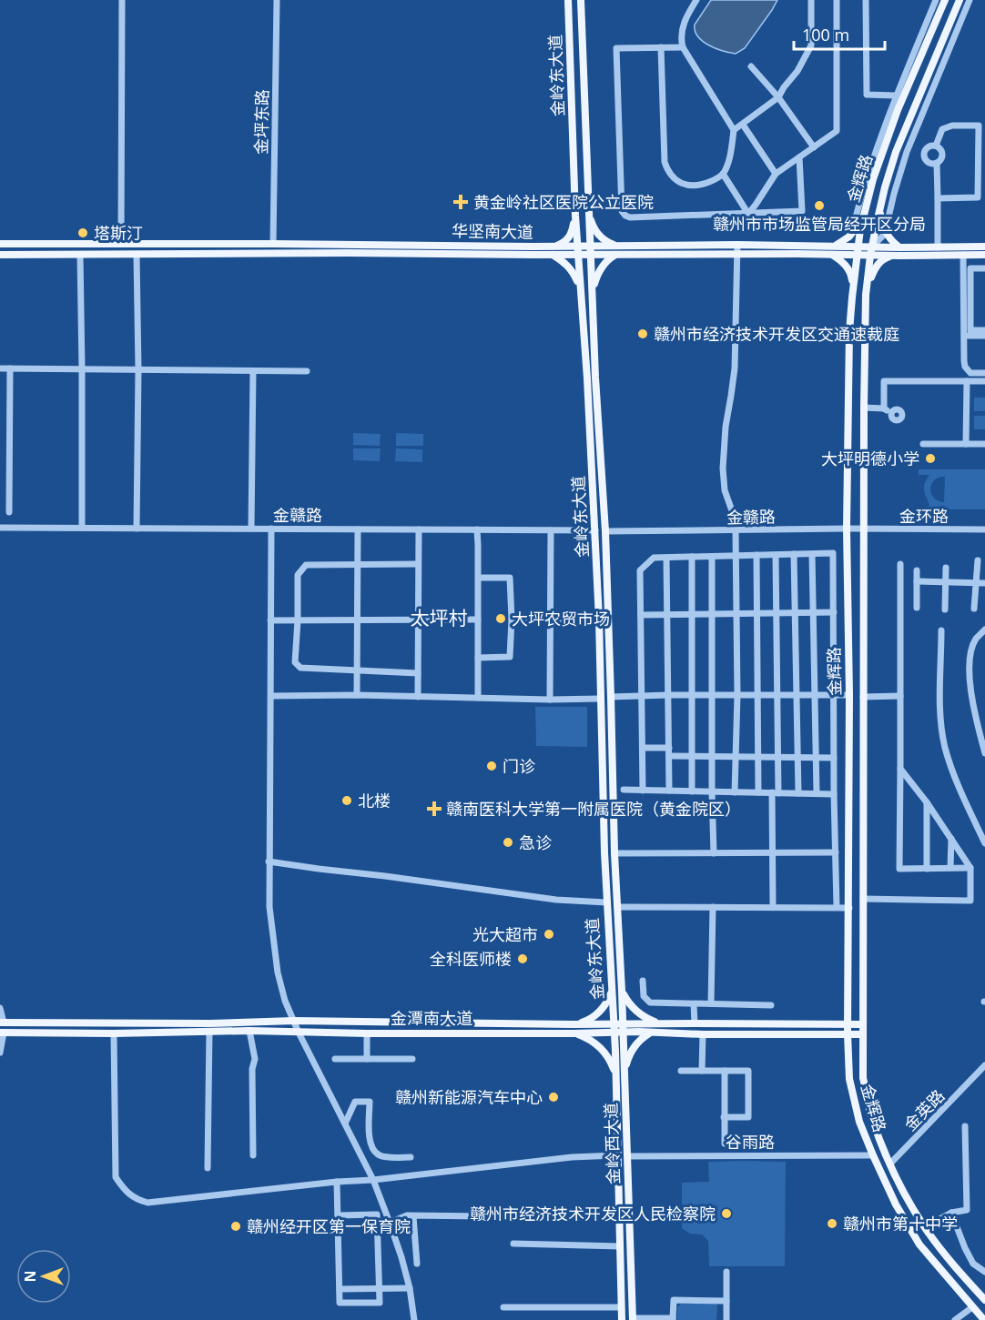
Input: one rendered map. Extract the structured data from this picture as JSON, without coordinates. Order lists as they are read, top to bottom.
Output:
{
  "streets": {
    "main road": [
      "金岭东大道",
      "金辉路",
      "华坚南大道",
      "金潭南大道",
      "金岭西大道"
    ],
    "street": [
      "金坪东路",
      "金赣路",
      "金环路",
      "金英路",
      "谷雨路"
    ]
  },
  "crossings": [
    ["金岭东大道", "华坚南大道"],
    ["金岭东大道", "金赣路"],
    ["金岭东大道", "金潭南大道"],
    ["金岭东大道", "金岭西大道"],
    ["金坪东路", "华坚南大道"],
    ["金辉路", "华坚南大道"],
    ["金辉路", "金赣路"],
    ["金辉路", "金环路"],
    ["金辉路", "金潭南大道"],
    ["金辉路", "金英路"],
    ["金辉路", "谷雨路"],
    ["金赣路", "金环路"],
    ["金潭南大道", "金岭西大道"],
    ["谷雨路", "金岭西大道"]
  ],
  "districts": ["太坪村"],
  "places": {
    "health": ["黄金岭社区医院公立医院", "赣南医科大学第一附属医院（黄金院区）"],
    "other": [
      "赣州市市场监管局经开区分局",
      "塔斯汀",
      "赣州市经济技术开发区交通速裁庭",
      "大坪明德小学",
      "大坪农贸市场",
      "门诊",
      "北楼",
      "急诊",
      "光大超市",
      "全科医师楼",
      "赣州新能源汽车中心",
      "赣州市经济技术开发区人民检察院",
      "赣州市第十中学",
      "赣州经开区第一保育院"
    ]
  },
  "scale_bar": "100 m",
  "north": "left"
}
